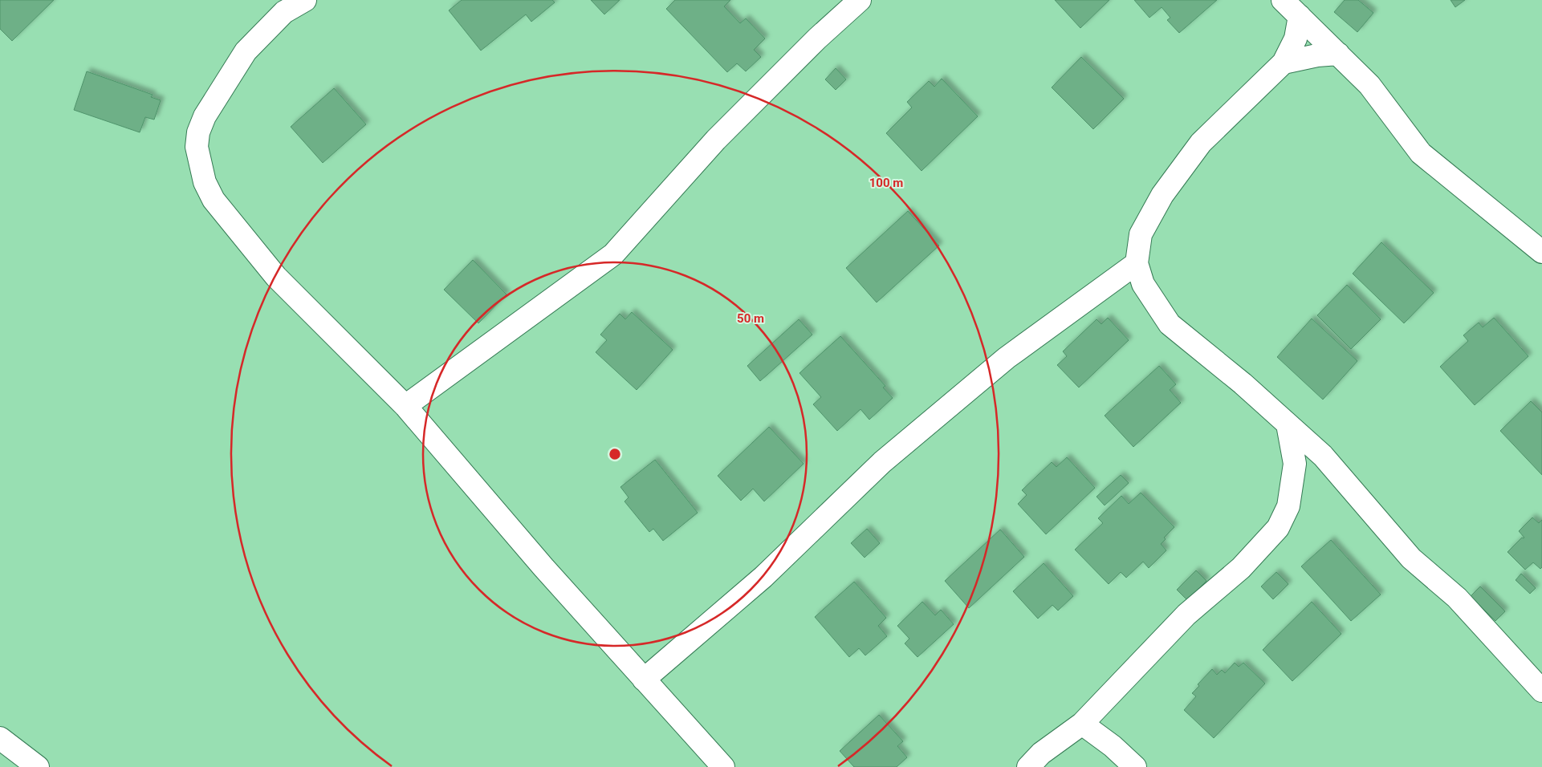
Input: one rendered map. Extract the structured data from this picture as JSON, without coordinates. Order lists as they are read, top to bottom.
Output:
{
  "rings": ["100 m", "50 m"]
}
